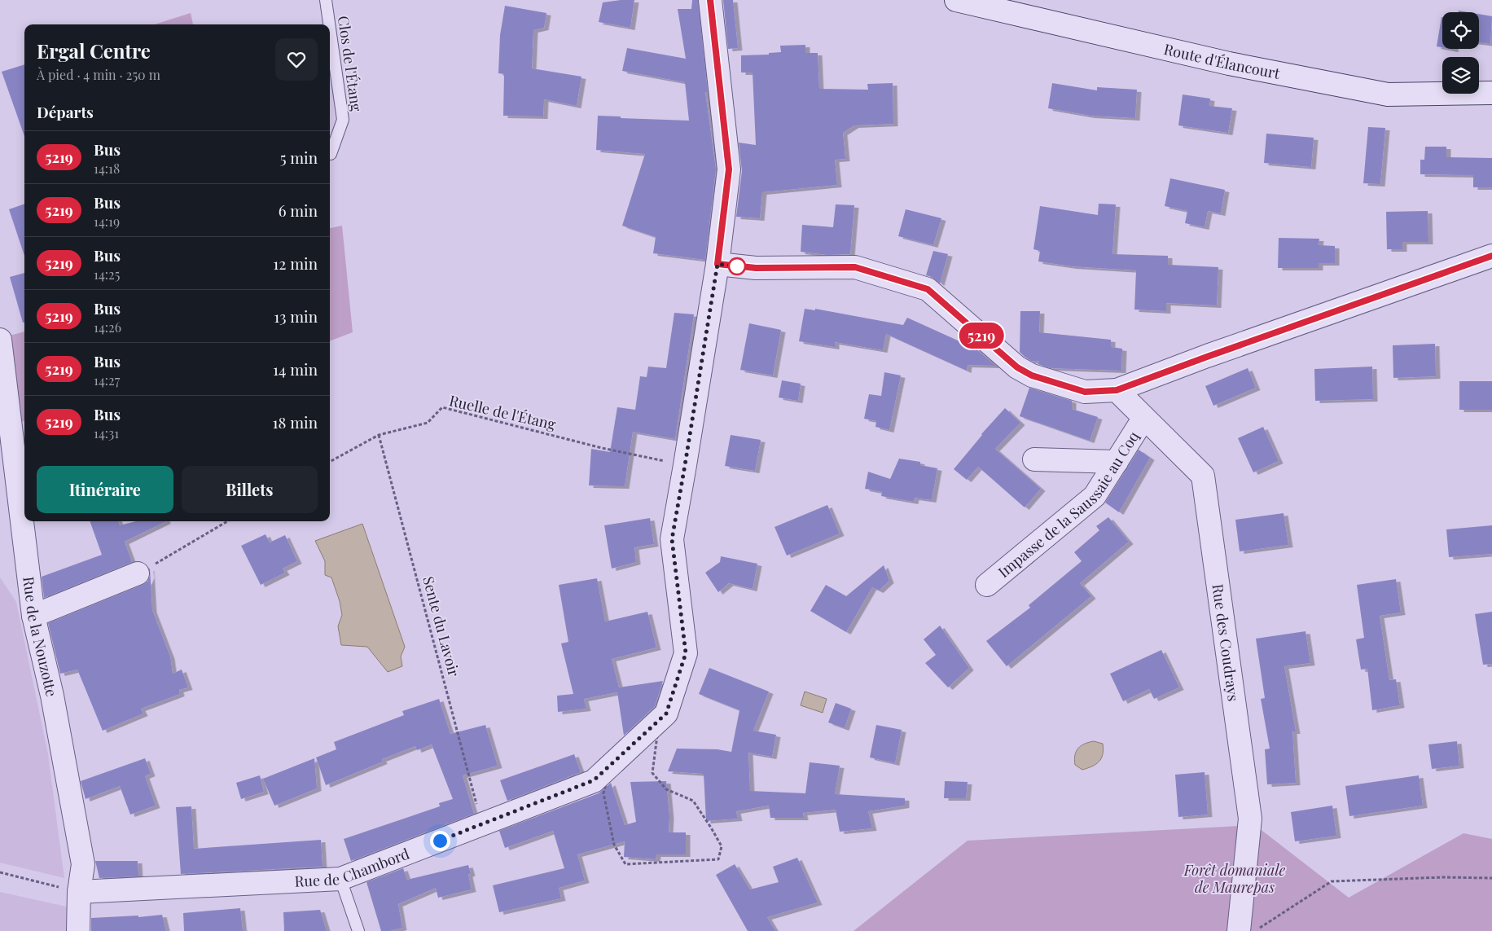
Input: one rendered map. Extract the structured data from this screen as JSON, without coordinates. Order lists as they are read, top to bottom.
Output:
{
  "streets": {
    "street": [
      "Route d'Élancourt",
      "Impasse de la Saussaie au Coq",
      "Rue de la Nouzotte",
      "Rue des Coudrays",
      "Rue de Chambord"
    ],
    "lane": ["Clos de l'Étang"],
    "path": ["Ruelle de l'Étang", "Sente du Lavoir"]
  },
  "crossings": [
    ["Ruelle de l'Étang", "Sente du Lavoir"],
    ["Ruelle de l'Étang", "Rue de Chambord"],
    ["Impasse de la Saussaie au Coq", "Rue des Coudrays"],
    ["Sente du Lavoir", "Rue de Chambord"],
    ["Rue de la Nouzotte", "Rue de Chambord"]
  ],
  "parks": ["Forêt domaniale de Maurepas"],
  "lines": ["bus line 5219"],
  "page": {
    "on_map": "5219",
    "heading": [
      ["Ergal Centre", "À pied · 4 min · 250 m"],
      "Départs"
    ],
    "list": [
      {
        "mark": "5219",
        "name": "Bus",
        "note": "14:18",
        "value": "5 min"
      },
      {
        "mark": "5219",
        "name": "Bus",
        "note": "14:19",
        "value": "6 min"
      },
      {
        "mark": "5219",
        "name": "Bus",
        "note": "14:25",
        "value": "12 min"
      },
      {
        "mark": "5219",
        "name": "Bus",
        "note": "14:26",
        "value": "13 min"
      },
      {
        "mark": "5219",
        "name": "Bus",
        "note": "14:27",
        "value": "14 min"
      },
      {
        "mark": "5219",
        "name": "Bus",
        "note": "14:31",
        "value": "18 min"
      }
    ],
    "buttons": ["Itinéraire", "Billets"]
  }
}
